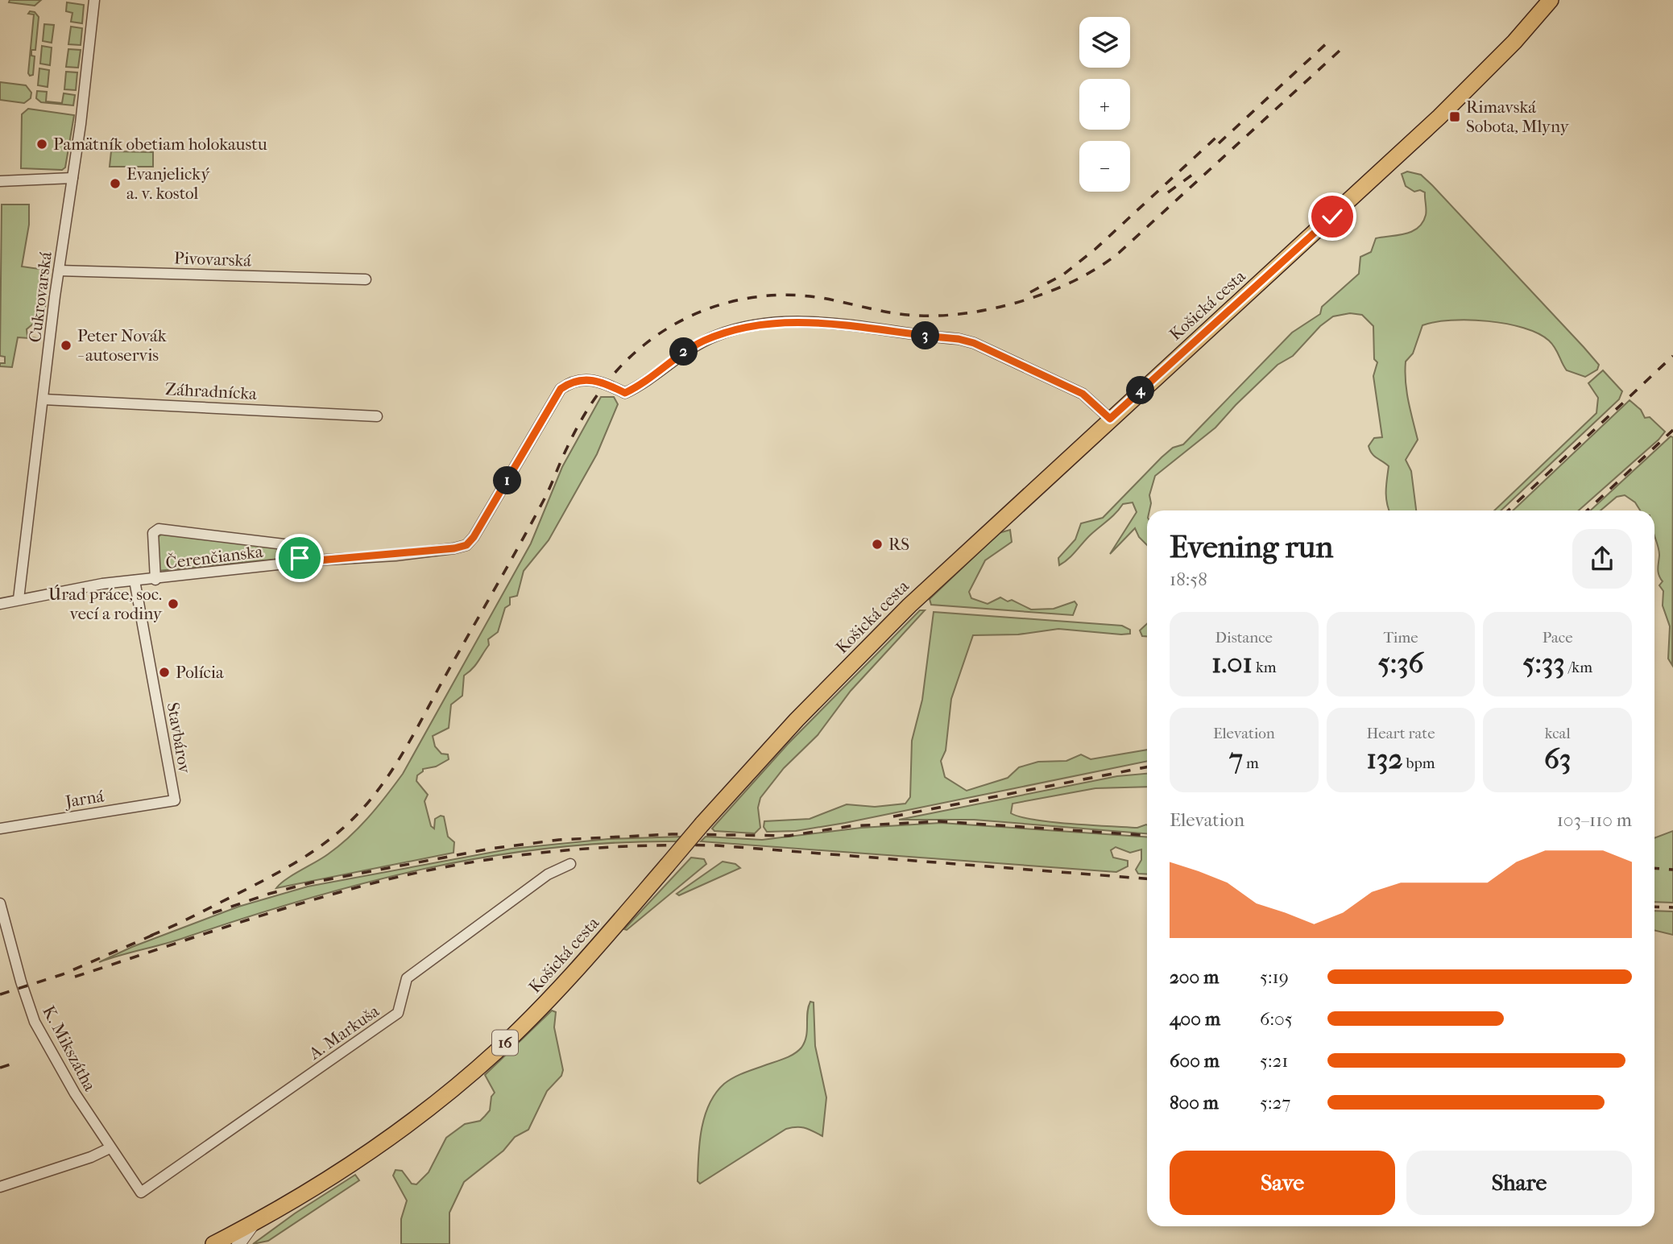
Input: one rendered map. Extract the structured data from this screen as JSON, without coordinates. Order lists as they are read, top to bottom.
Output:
{
  "streets": {
    "main road": ["Košická cesta", "16"],
    "street": [
      "Pivovarská",
      "Cukrovarská",
      "Záhradnícka",
      "Čerenčianska",
      "Stavbárov",
      "Jarná",
      "A. Markuša",
      "K. Mikszátha"
    ]
  },
  "crossings": [
    ["Pivovarská", "Cukrovarská"],
    ["Cukrovarská", "Záhradnícka"],
    ["Cukrovarská", "Čerenčianska"],
    ["Košická cesta", "Čerenčianska"],
    ["Čerenčianska", "Stavbárov"],
    ["Stavbárov", "Jarná"],
    ["A. Markuša", "K. Mikszátha"]
  ],
  "places": {
    "transit": ["Rimavská Sobota, Mlyny"],
    "other": [
      "Pamätník obetiam holokaustu",
      "Evanjelický a. v. kostol",
      "Peter Novák - autoservis",
      "RS",
      "Úrad práce, soc. vecí a rodiny",
      "Polícia"
    ]
  },
  "page": {
    "map_buttons": ["+", "−"],
    "pins": [
      "3",
      "2",
      "4",
      "1"
    ],
    "heading": ["Evening run", "18:58"],
    "stats": [
      ["Distance", "1.01 km"],
      ["Time", "5:36"],
      ["Pace", "5:33 /km"],
      ["Elevation", "7 m"],
      ["Heart rate", "132 bpm"],
      ["kcal", "63"]
    ],
    "chart": ["Elevation", "103–110 m"],
    "list": [
      {
        "name": "200 m",
        "note": "5:19"
      },
      {
        "name": "400 m",
        "note": "6:05"
      },
      {
        "name": "600 m",
        "note": "5:21"
      },
      {
        "name": "800 m",
        "note": "5:27"
      }
    ],
    "buttons": ["Save", "Share"]
  }
}
